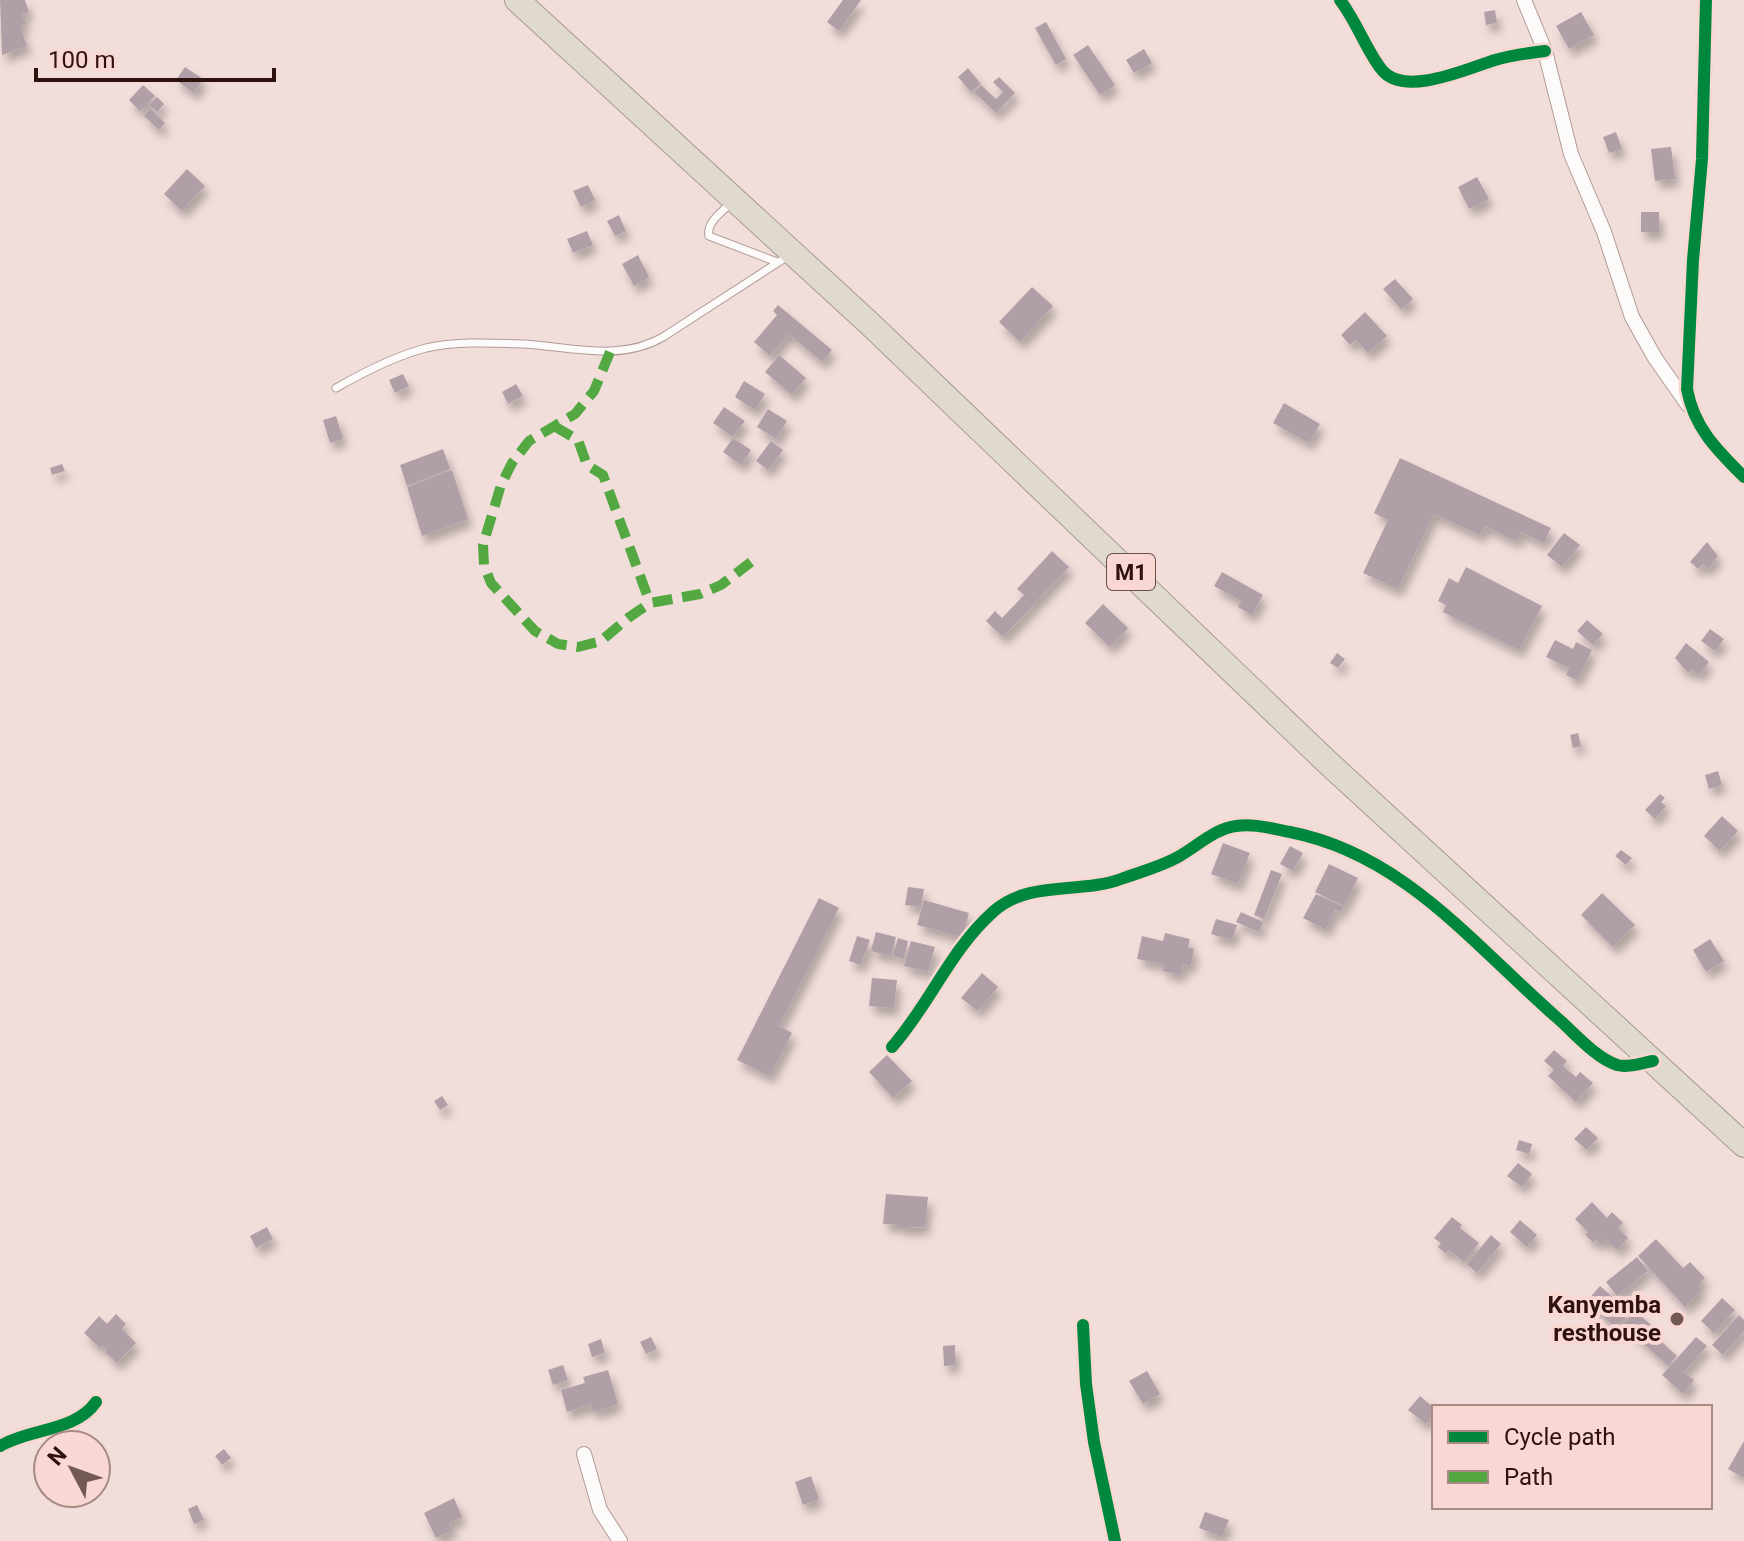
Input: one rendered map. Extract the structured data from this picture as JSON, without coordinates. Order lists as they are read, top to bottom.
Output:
{
  "streets": {
    "highway": ["M1"]
  },
  "places": ["Kanyemba resthouse"],
  "legend": ["Cycle path", "Path"],
  "scale_bar": "100 m",
  "north": "top left"
}
